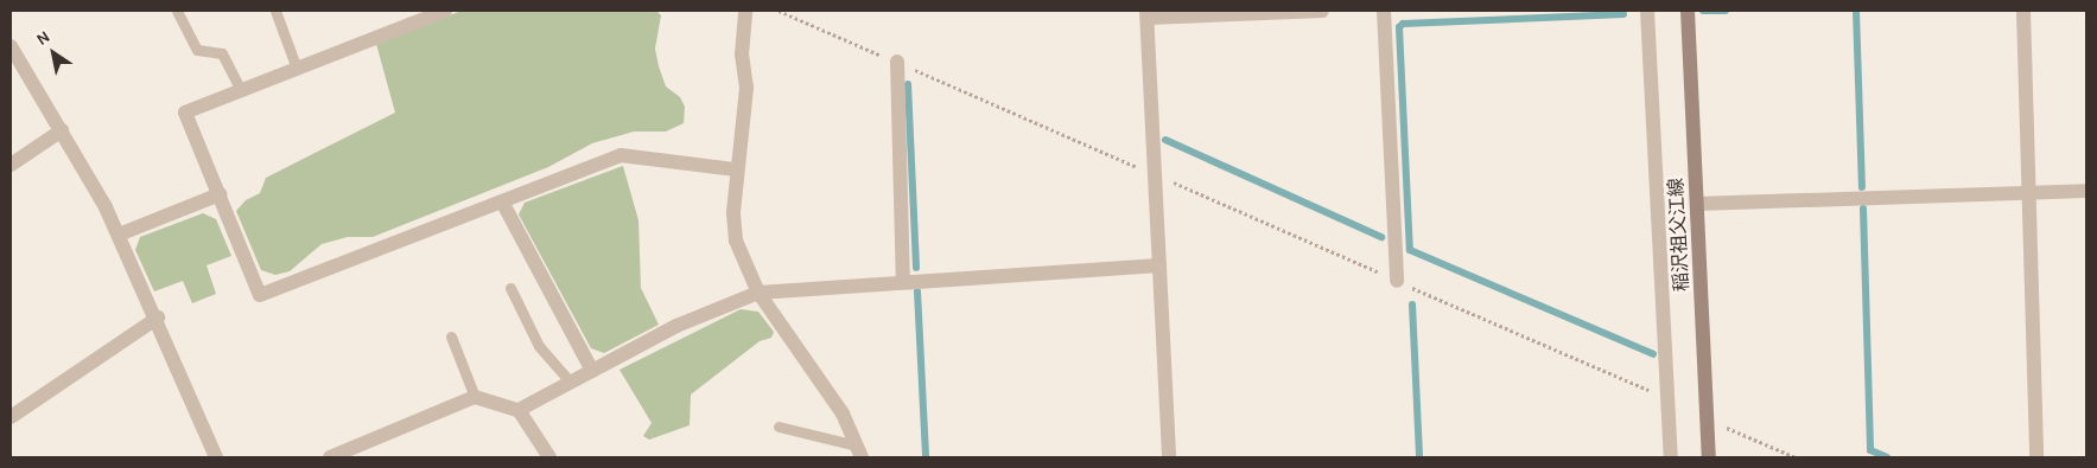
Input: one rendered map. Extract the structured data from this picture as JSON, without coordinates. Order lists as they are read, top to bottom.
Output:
{
  "streets": {
    "main road": ["稲沢祖父江線"]
  },
  "north": "top left"
}
